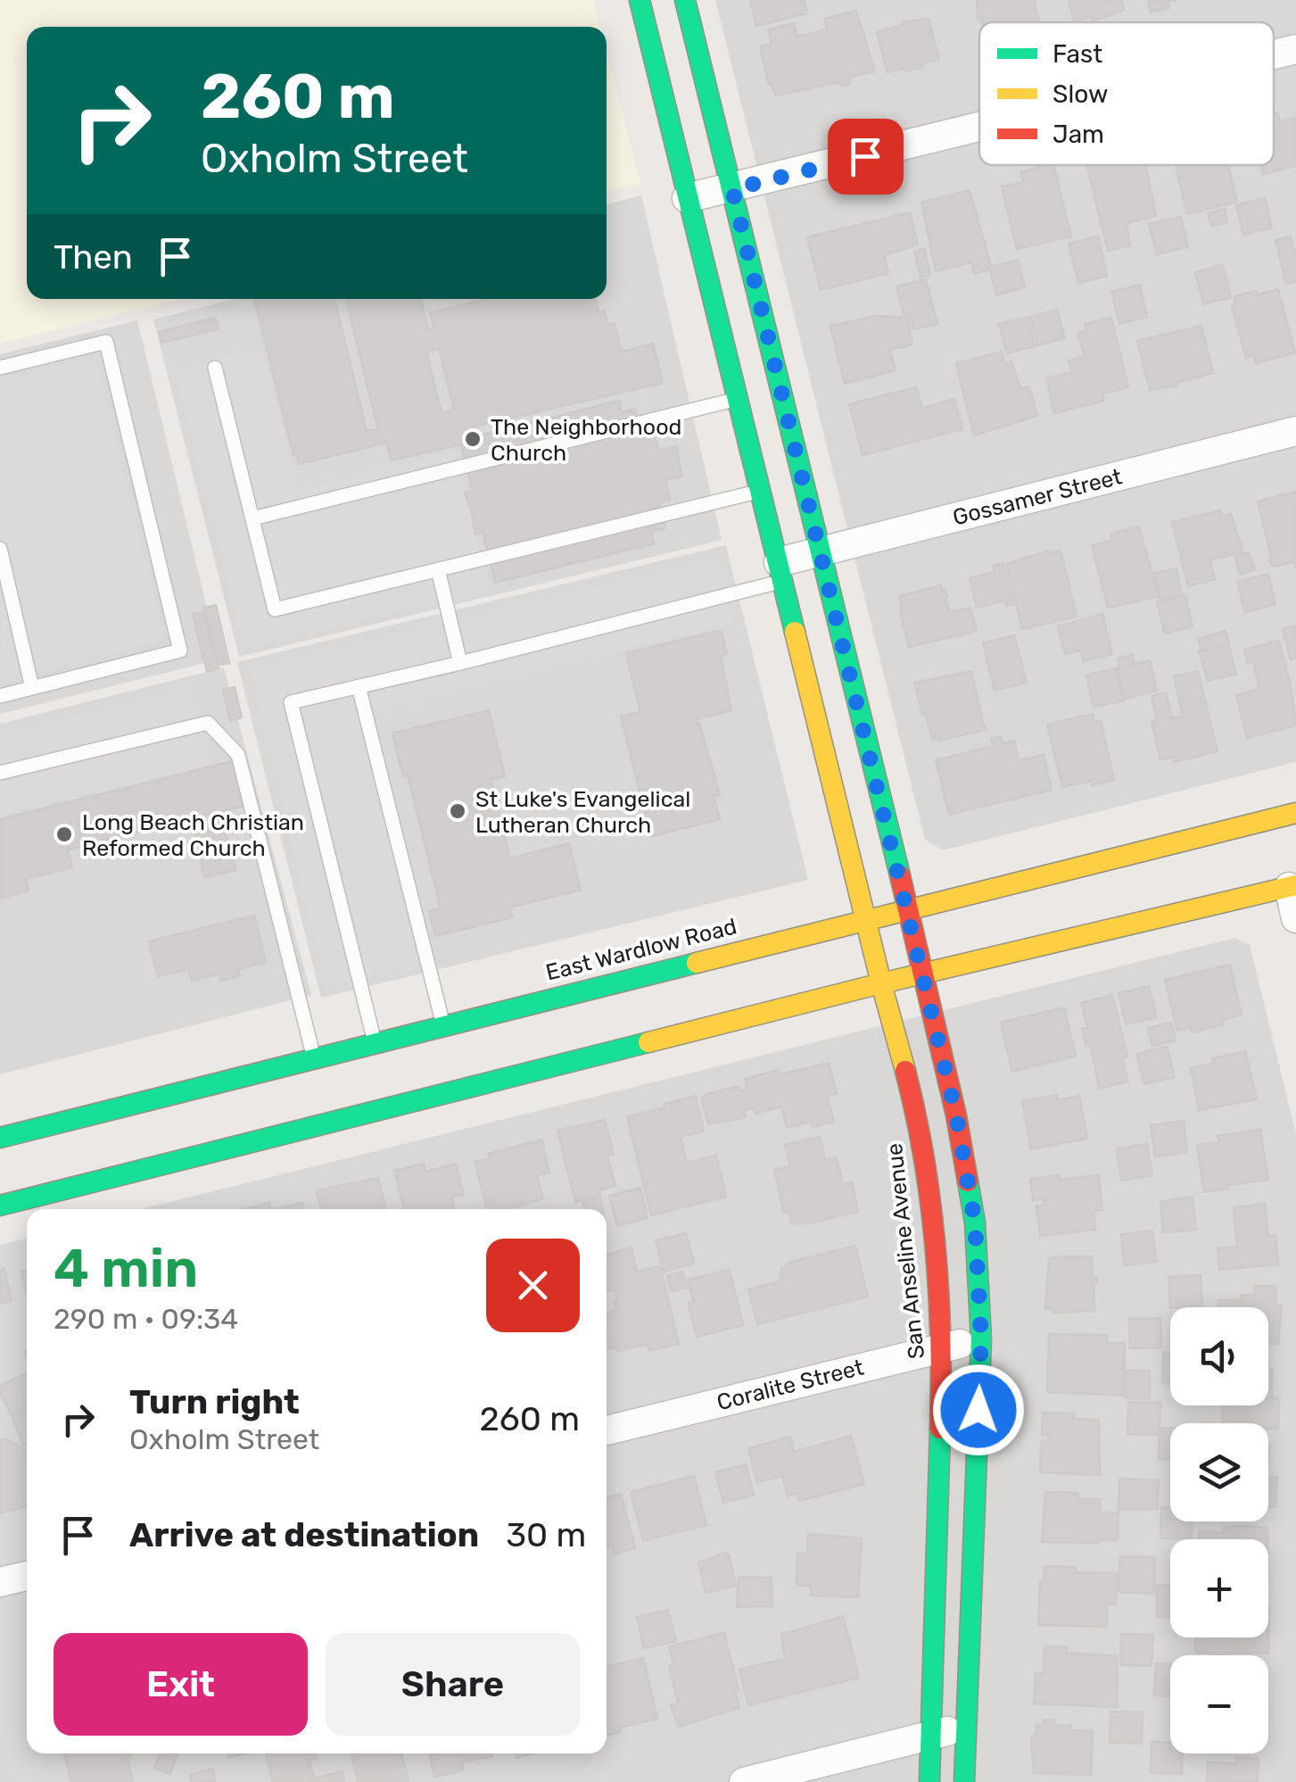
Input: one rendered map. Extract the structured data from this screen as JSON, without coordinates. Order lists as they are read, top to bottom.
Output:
{
  "streets": {
    "street": [
      "Gossamer Street",
      "East Wardlow Road",
      "San Anseline Avenue",
      "Coralite Street"
    ]
  },
  "crossings": [
    ["Gossamer Street", "San Anseline Avenue"],
    ["East Wardlow Road", "San Anseline Avenue"],
    ["San Anseline Avenue", "Coralite Street"]
  ],
  "places": ["The Neighborhood Church", "St Luke's Evangelical Lutheran Church", "Long Beach Christian Reformed Church"],
  "legend": ["Fast", "Slow", "Jam"],
  "page": {
    "turn": ["260 m", "Oxholm Street"],
    "then": "Then",
    "heading": ["4 min", "290 m · 09:34"],
    "map_buttons": ["+", "−"],
    "list": [
      {
        "name": "Turn right",
        "note": "Oxholm Street",
        "value": "260 m"
      },
      {
        "name": "Arrive at destination",
        "value": "30 m"
      }
    ],
    "buttons": ["Exit", "Share"]
  }
}
